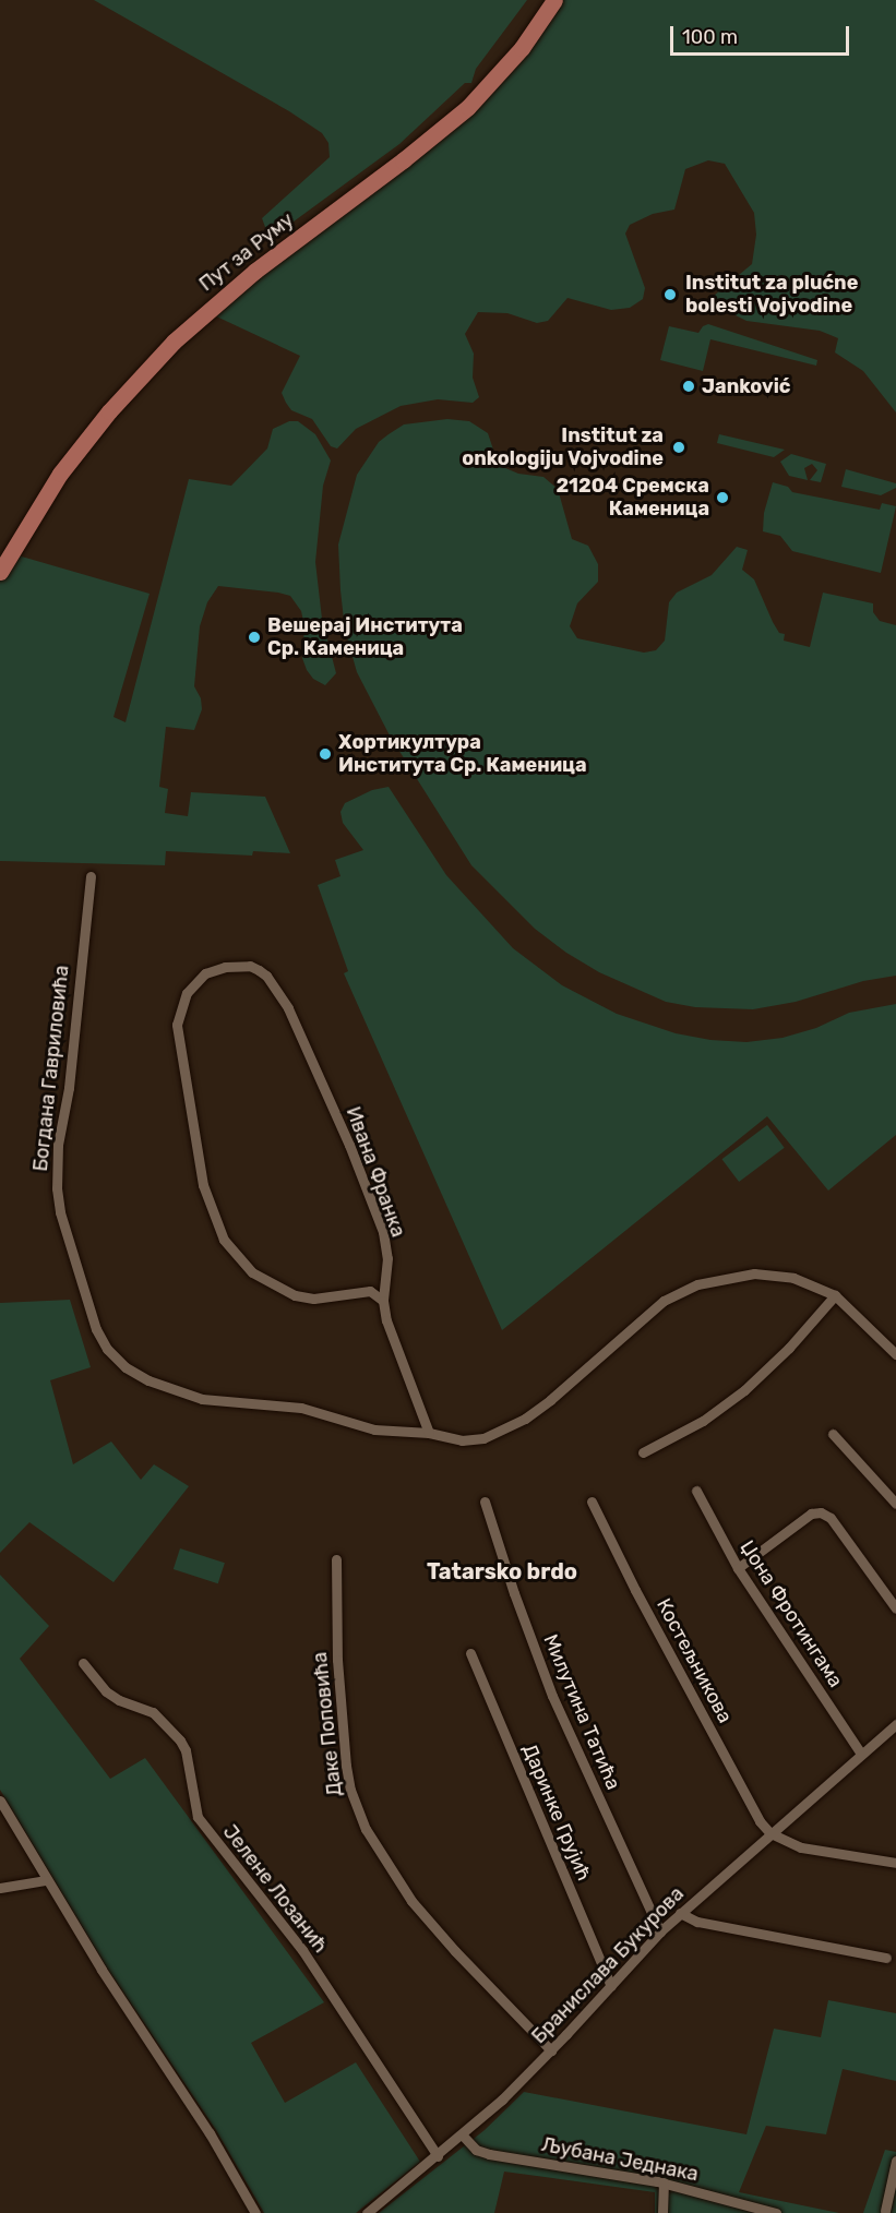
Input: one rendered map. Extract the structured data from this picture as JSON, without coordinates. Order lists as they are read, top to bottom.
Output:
{
  "streets": {
    "main road": ["Пут за Руму"],
    "street": [
      "Богдана Гавриловића",
      "Ивана Франка",
      "Џона Фротингама",
      "Костељникова",
      "Милутина Татића",
      "Даке Поповића",
      "Даринке Грујић",
      "Јелене Лозанић",
      "Бранислава Букурова",
      "Љубана Једнака"
    ]
  },
  "crossings": [
    ["Богдана Гавриловића", "Ивана Франка"],
    ["Џона Фротингама", "Бранислава Букурова"],
    ["Костељникова", "Бранислава Букурова"],
    ["Милутина Татића", "Бранислава Букурова"],
    ["Даке Поповића", "Бранислава Букурова"],
    ["Даринке Грујић", "Бранислава Букурова"],
    ["Јелене Лозанић", "Бранислава Букурова"],
    ["Бранислава Букурова", "Љубана Једнака"]
  ],
  "districts": ["Tatarsko brdo"],
  "places": [
    "Institut za plućne bolesti Vojvodine",
    "Janković",
    "Institut za onkologiju Vojvodine",
    "21204 Сремска Каменица",
    "Вешерај Института Ср. Каменица",
    "Хортикултура Института Ср. Каменица"
  ],
  "scale_bar": "100 m"
}
